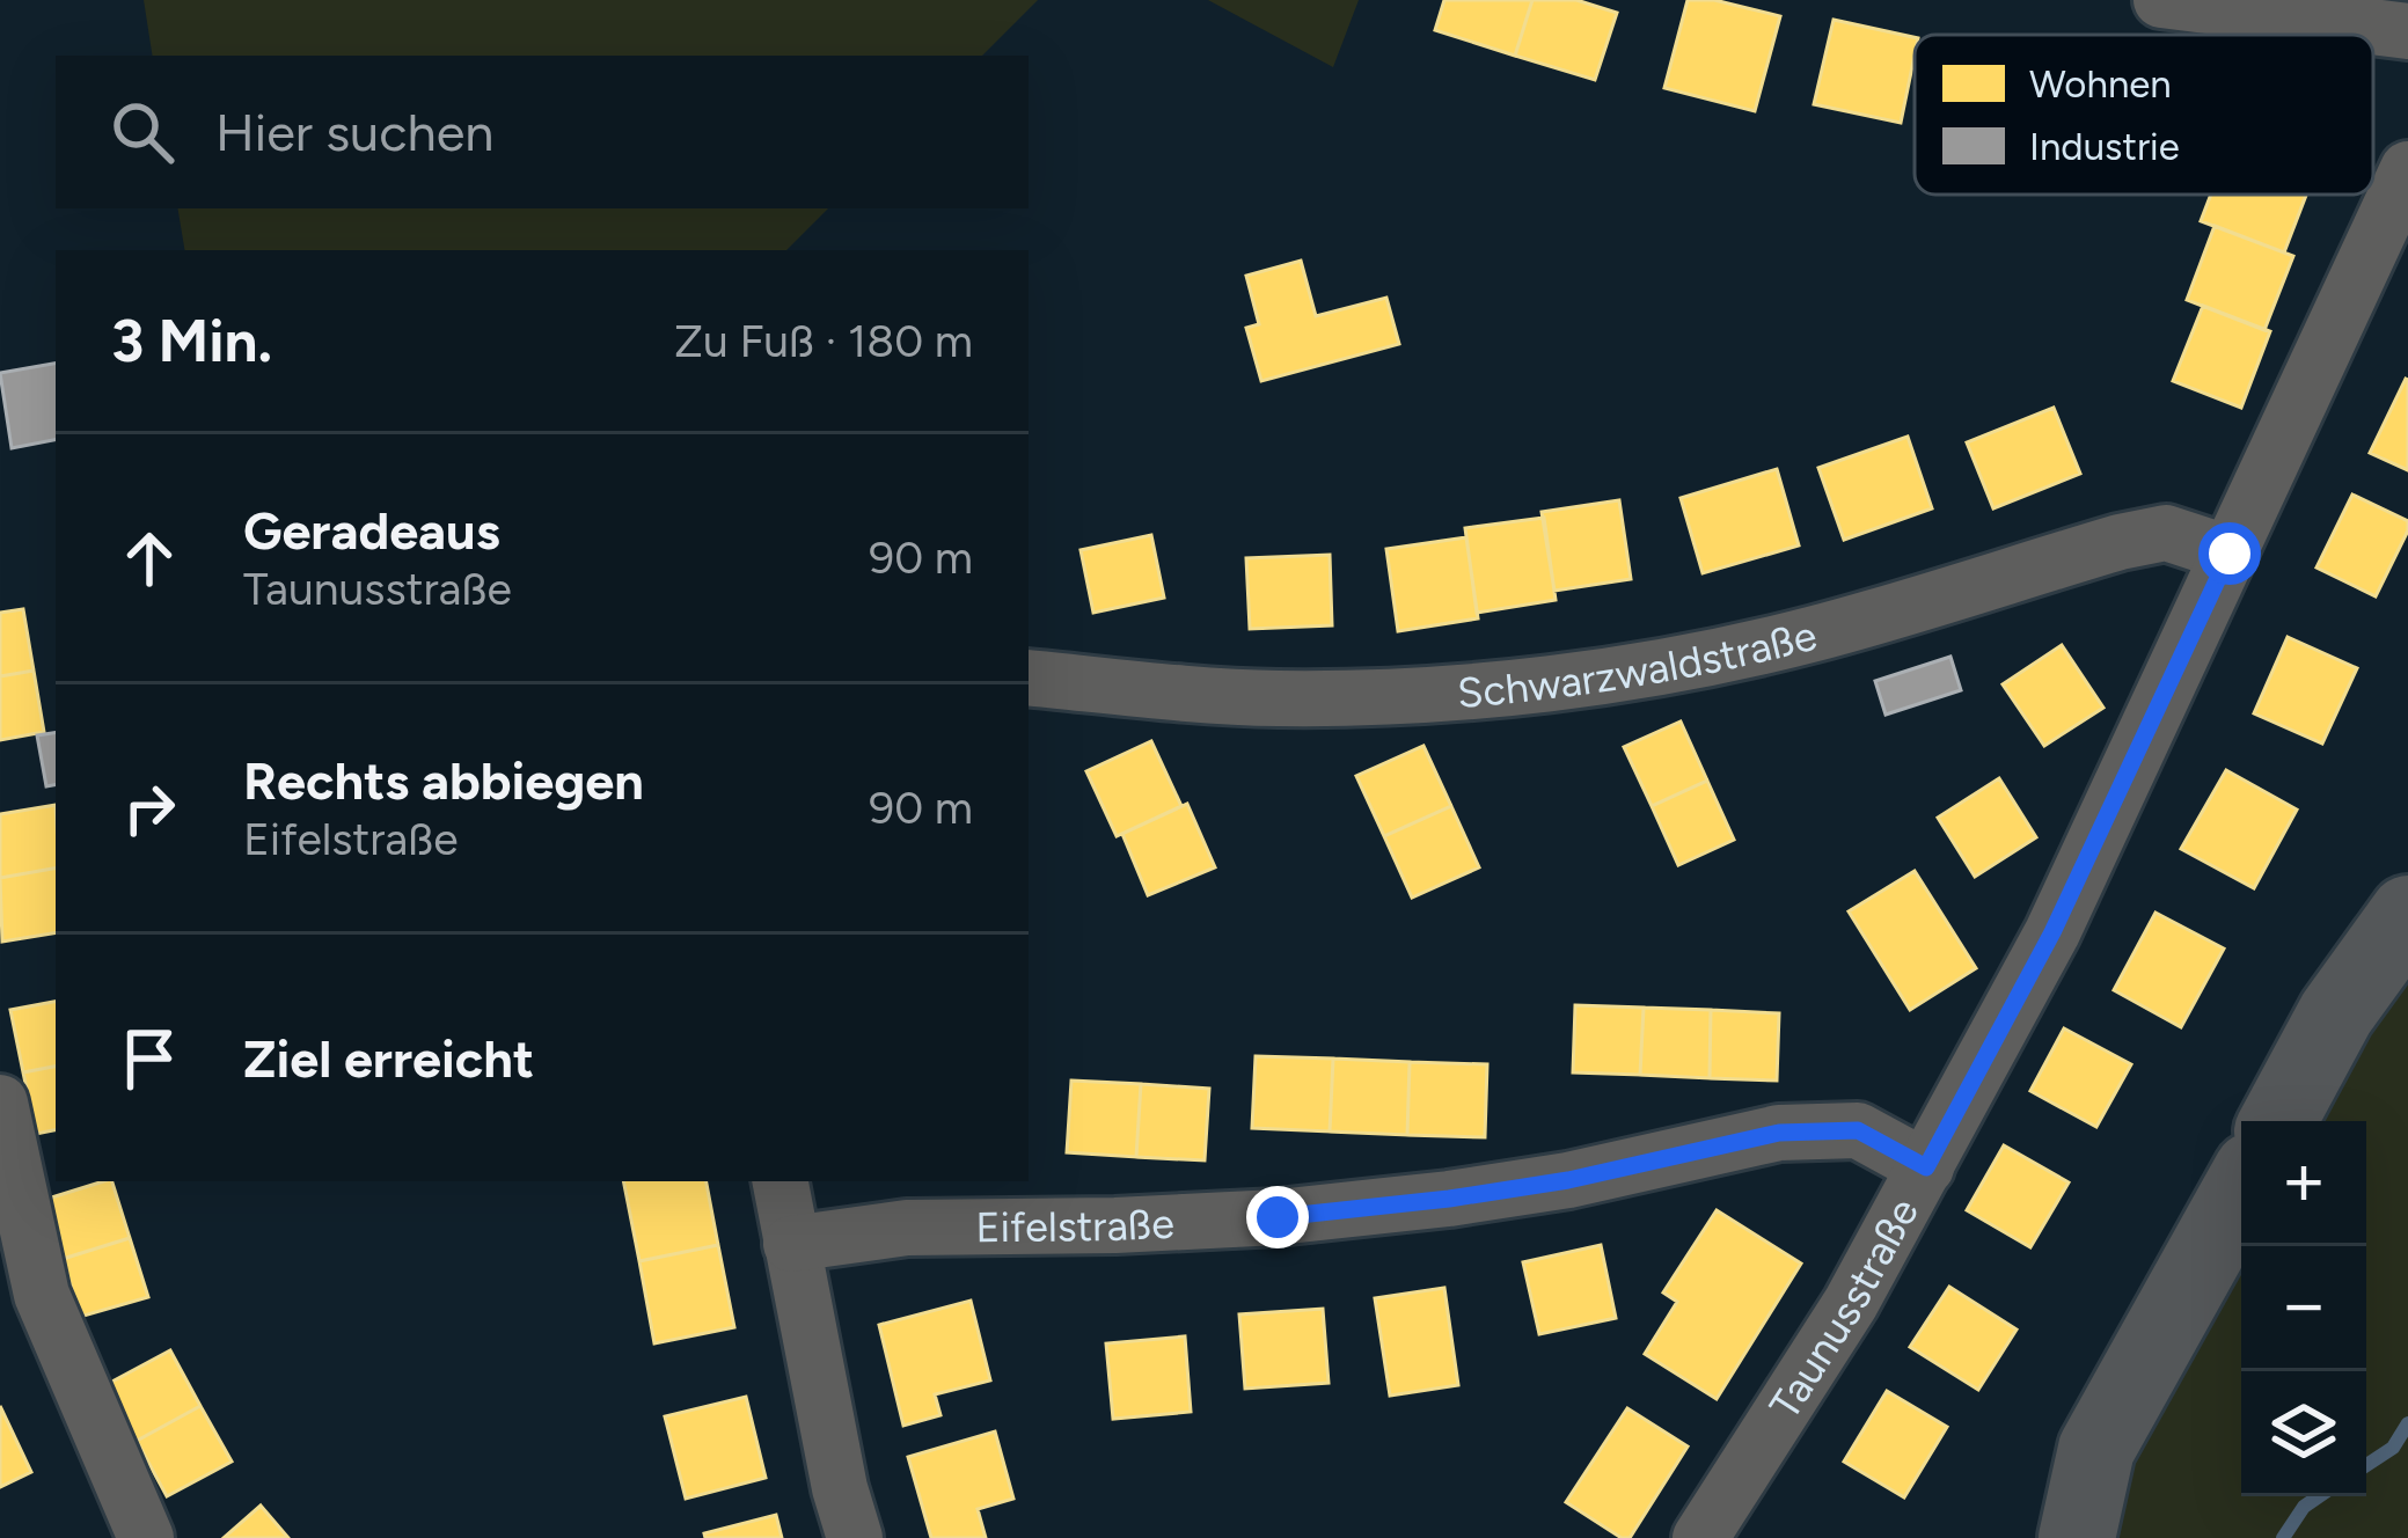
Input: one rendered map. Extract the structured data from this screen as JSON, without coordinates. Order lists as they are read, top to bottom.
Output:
{
  "streets": {
    "street": ["Schwarzwaldstraße", "Eifelstraße", "Taunusstraße"]
  },
  "crossings": [
    ["Schwarzwaldstraße", "Taunusstraße"],
    ["Eifelstraße", "Taunusstraße"]
  ],
  "legend": ["Wohnen", "Industrie"],
  "page": {
    "search": "Hier suchen",
    "heading": ["3 Min.", "Zu Fuß · 180 m"],
    "list": [
      ["Geradeaus", "Taunusstraße", "90 m"],
      ["Rechts abbiegen", "Eifelstraße", "90 m"],
      "Ziel erreicht"
    ],
    "map_buttons": ["+", "−"]
  }
}
